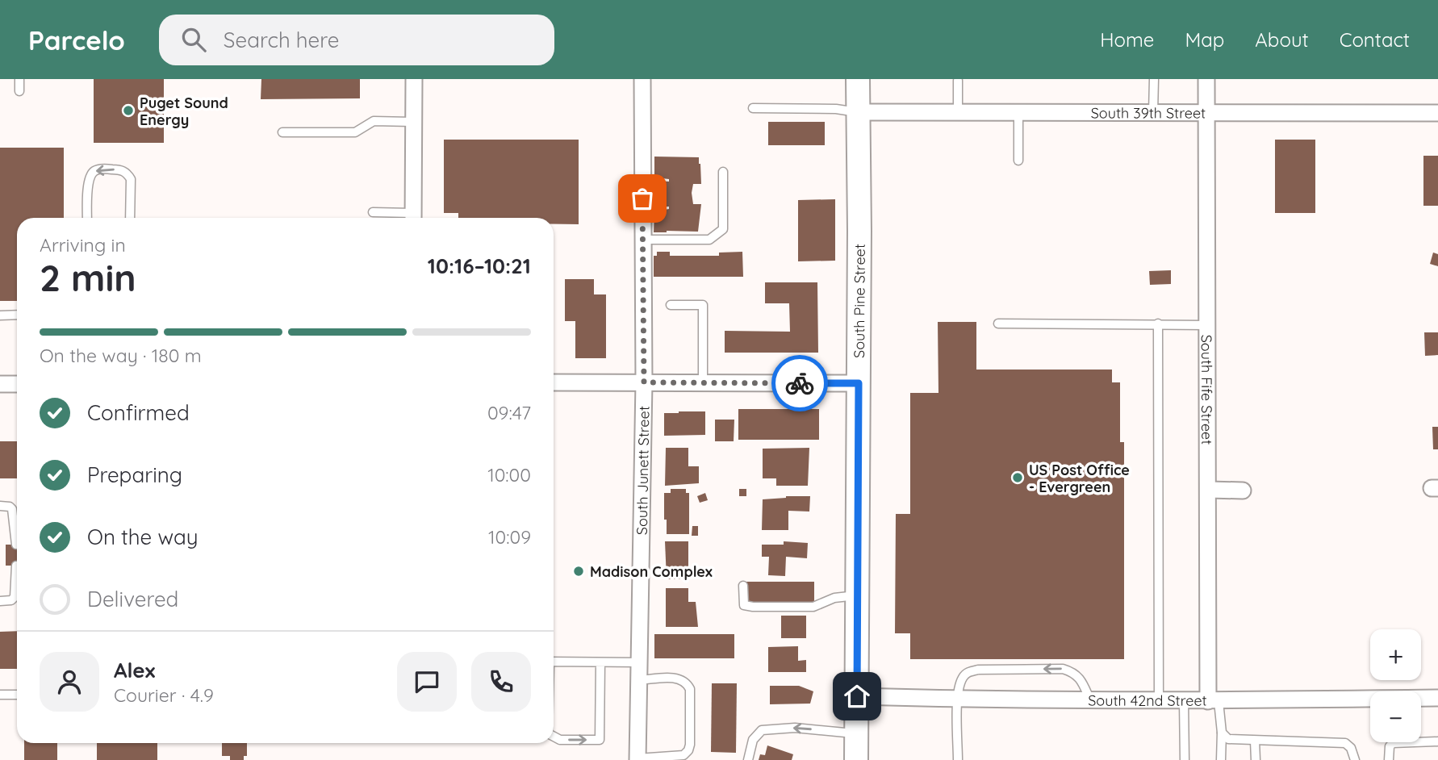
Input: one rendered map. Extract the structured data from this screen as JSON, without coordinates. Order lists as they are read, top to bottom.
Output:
{
  "streets": {
    "main road": ["South Pine Street"],
    "street": [
      "South 39th Street",
      "South Fife Street",
      "South Junett Street",
      "South 42nd Street"
    ]
  },
  "crossings": [
    ["South 39th Street", "South Pine Street"],
    ["South 39th Street", "South Fife Street"],
    ["South Pine Street", "South 42nd Street"],
    ["South Fife Street", "South 42nd Street"]
  ],
  "places": ["Puget Sound Energy", "US Post Office - Evergreen", "Madison Complex"],
  "page": {
    "header": "Parcelo",
    "search": "Search here",
    "nav": [
      "Home",
      "Map",
      "About",
      "Contact"
    ],
    "heading": ["2 min", "Arriving in", "10:16–10:21"],
    "panel": ["Alex", "Courier · 4.9"],
    "bar": "On the way · 180 m",
    "list": [
      ["Confirmed", "09:47"],
      ["Preparing", "10:00"],
      ["On the way", "10:09"],
      "Delivered"
    ],
    "map_buttons": ["+", "−"]
  }
}
